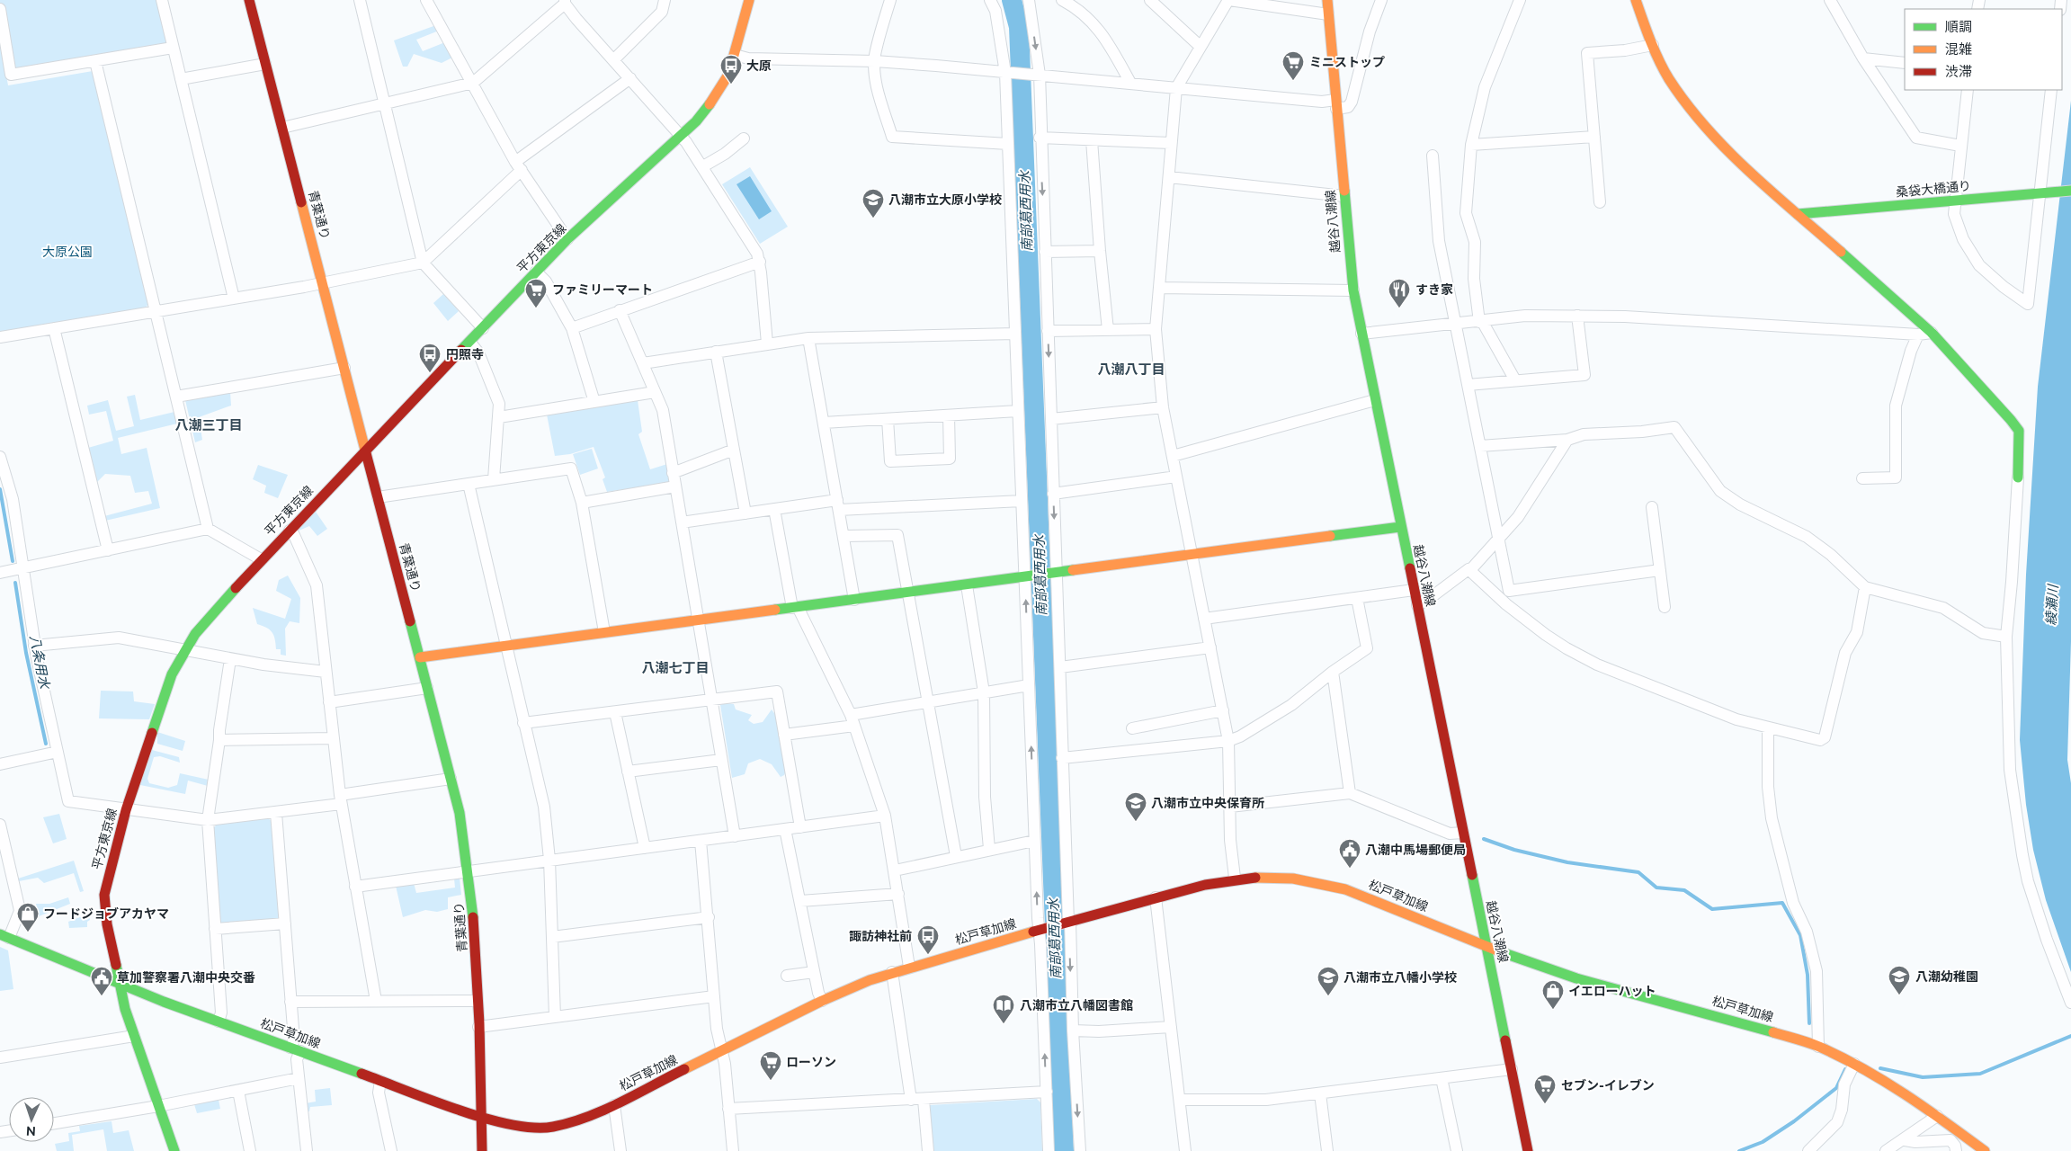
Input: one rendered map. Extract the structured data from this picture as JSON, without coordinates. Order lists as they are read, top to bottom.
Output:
{
  "streets": {
    "main road": [
      "桑袋大橋通り",
      "青葉通り",
      "越谷八潮線",
      "平方東京線",
      "松戸草加線"
    ]
  },
  "crossings": [
    ["青葉通り", "平方東京線"],
    ["青葉通り", "松戸草加線"],
    ["越谷八潮線", "松戸草加線"],
    ["平方東京線", "松戸草加線"]
  ],
  "districts": ["八潮八丁目", "八潮三丁目", "八潮七丁目"],
  "water": ["南部葛西用水", "綾瀬川", "八条用水"],
  "parks": ["大原公園"],
  "places": {
    "supermarket": [
      "ミニストップ",
      "ファミリーマート",
      "ローソン",
      "セブン-イレブン"
    ],
    "bus stop": ["大原", "円照寺", "諏訪神社前"],
    "school or university": [
      "八潮市立大原小学校",
      "八潮市立中央保育所",
      "八潮幼稚園",
      "八潮市立八幡小学校"
    ],
    "restaurant": ["すき家"],
    "public building": ["八潮中馬場郵便局", "草加警察署八潮中央交番"],
    "shop": ["フードジョブアカヤマ", "イエローハット"],
    "library": ["八潮市立八幡図書館"]
  },
  "legend": ["順調", "混雑", "渋滞"],
  "north": "bottom"
}
